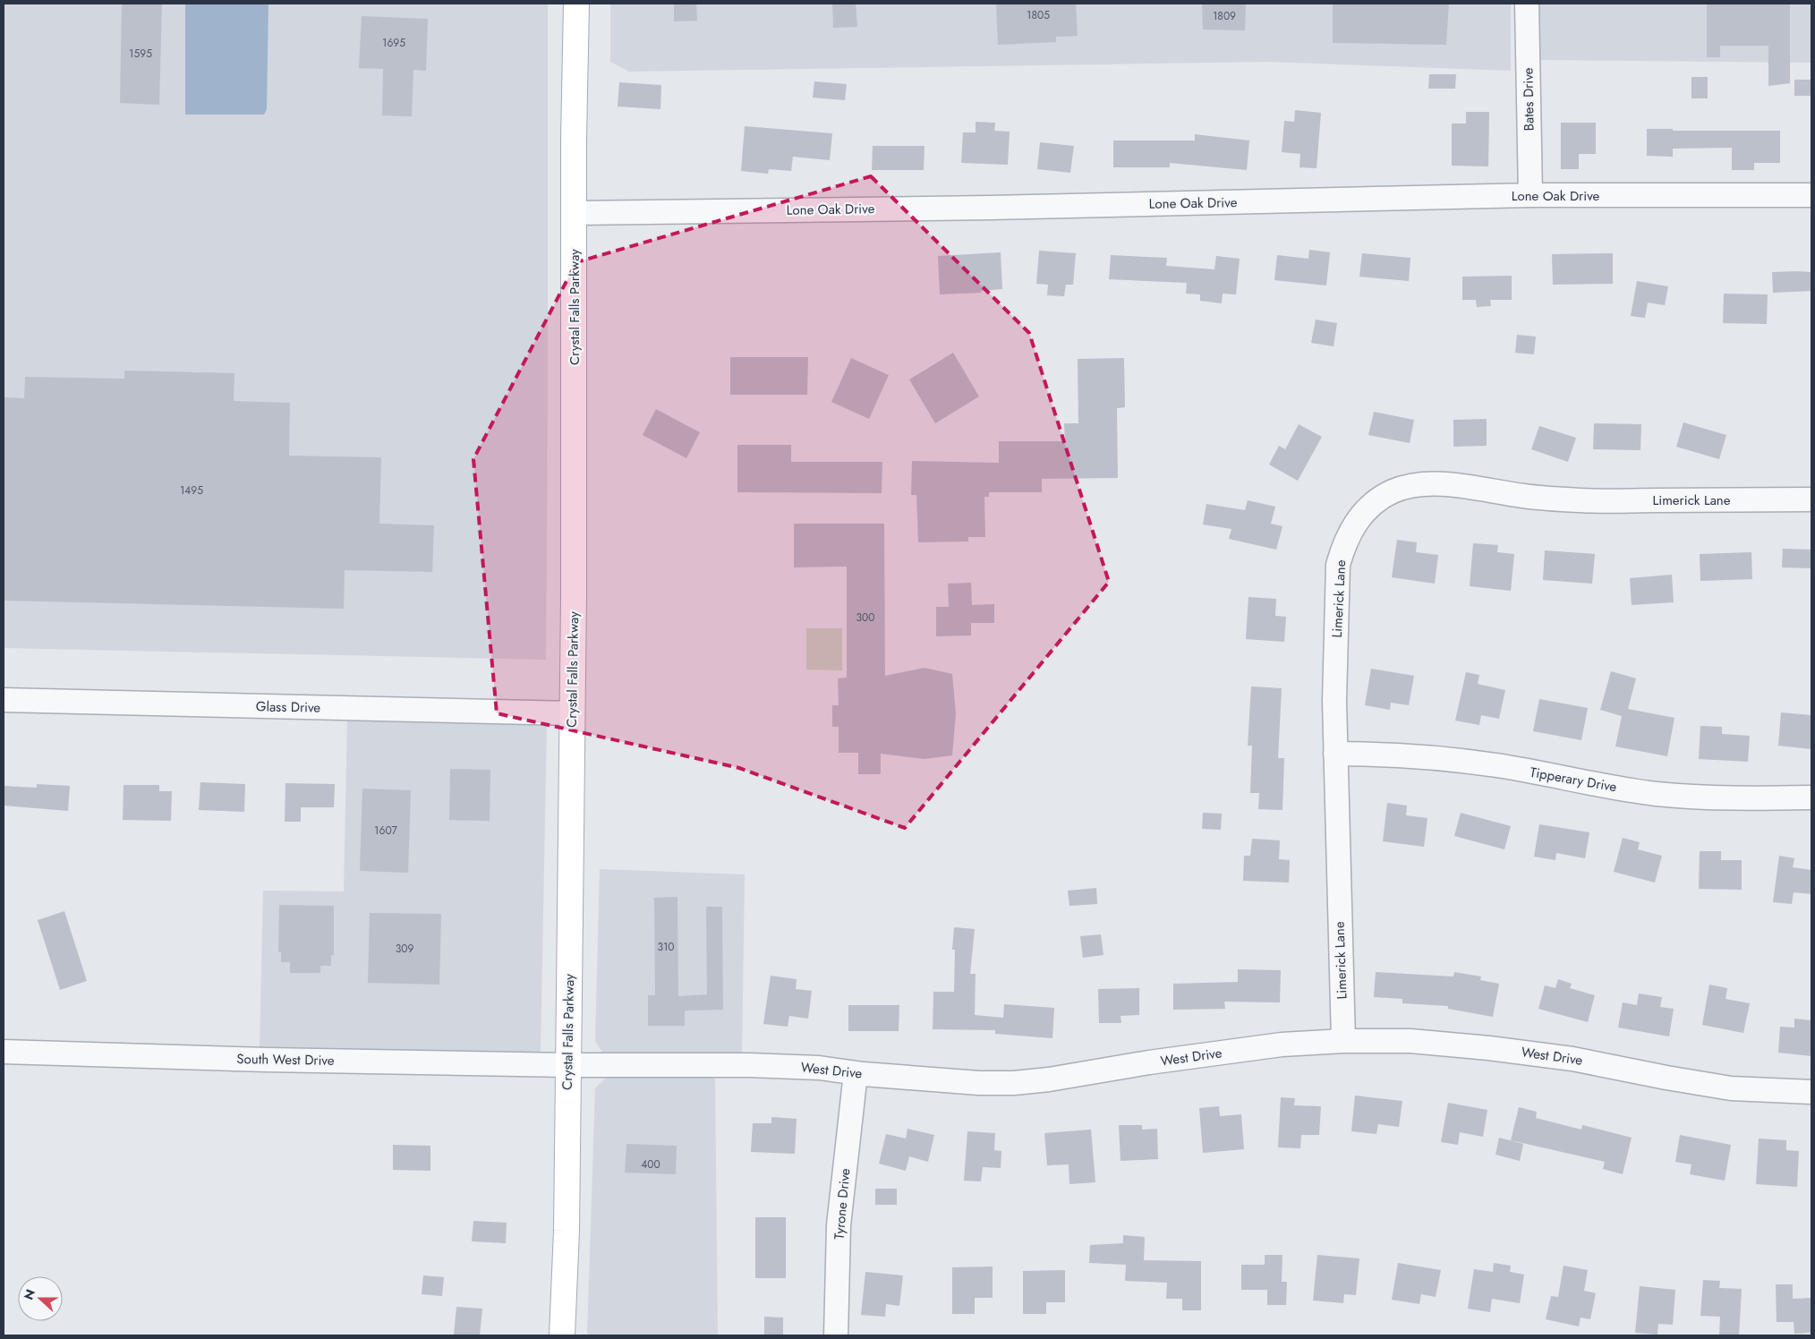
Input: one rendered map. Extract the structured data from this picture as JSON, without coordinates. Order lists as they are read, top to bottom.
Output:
{
  "streets": {
    "main road": ["Crystal Falls Parkway"],
    "street": [
      "Bates Drive",
      "Lone Oak Drive",
      "Limerick Lane",
      "Glass Drive",
      "Tipperary Drive",
      "West Drive",
      "South West Drive",
      "Tyrone Drive"
    ]
  },
  "crossings": [
    ["Bates Drive", "Lone Oak Drive"],
    ["Lone Oak Drive", "Crystal Falls Parkway"],
    ["Crystal Falls Parkway", "Glass Drive"],
    ["Crystal Falls Parkway", "West Drive"],
    ["Crystal Falls Parkway", "South West Drive"],
    ["Limerick Lane", "Tipperary Drive"],
    ["Limerick Lane", "West Drive"],
    ["West Drive", "South West Drive"],
    ["West Drive", "Tyrone Drive"]
  ],
  "house_numbers": [
    "1805",
    "1809",
    "1695",
    "1595",
    "1495",
    "300",
    "1607",
    "310",
    "309",
    "400"
  ],
  "north": "left"
}
